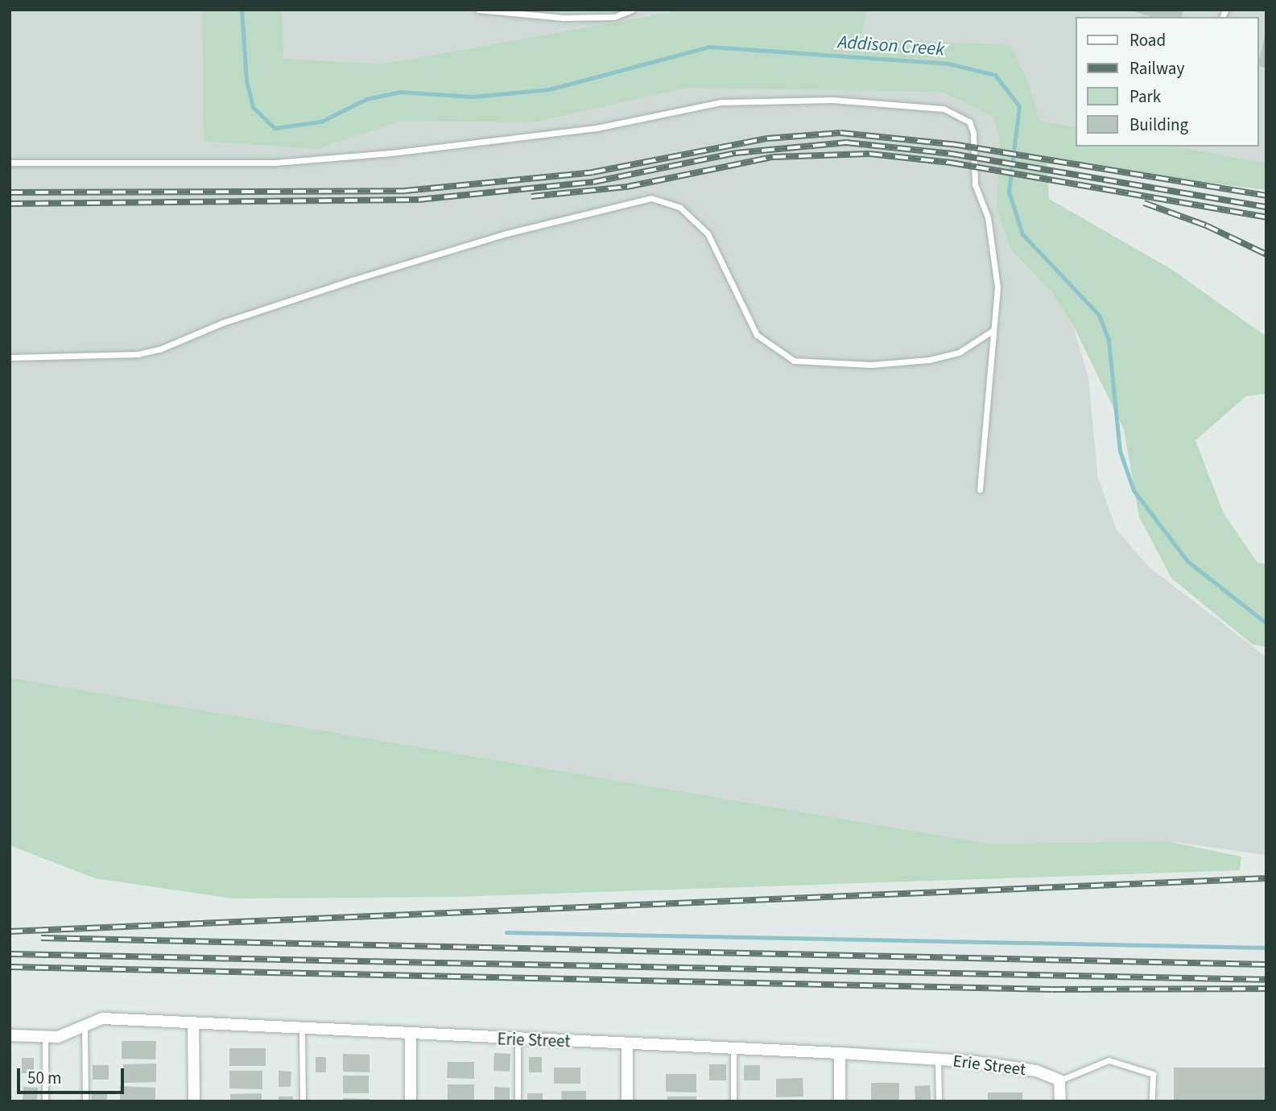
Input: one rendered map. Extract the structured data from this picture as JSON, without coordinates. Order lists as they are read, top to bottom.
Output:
{
  "streets": {
    "street": ["Erie Street"]
  },
  "water": ["Addison Creek"],
  "legend": [
    "Road",
    "Railway",
    "Park",
    "Building"
  ],
  "scale_bar": "50 m"
}
